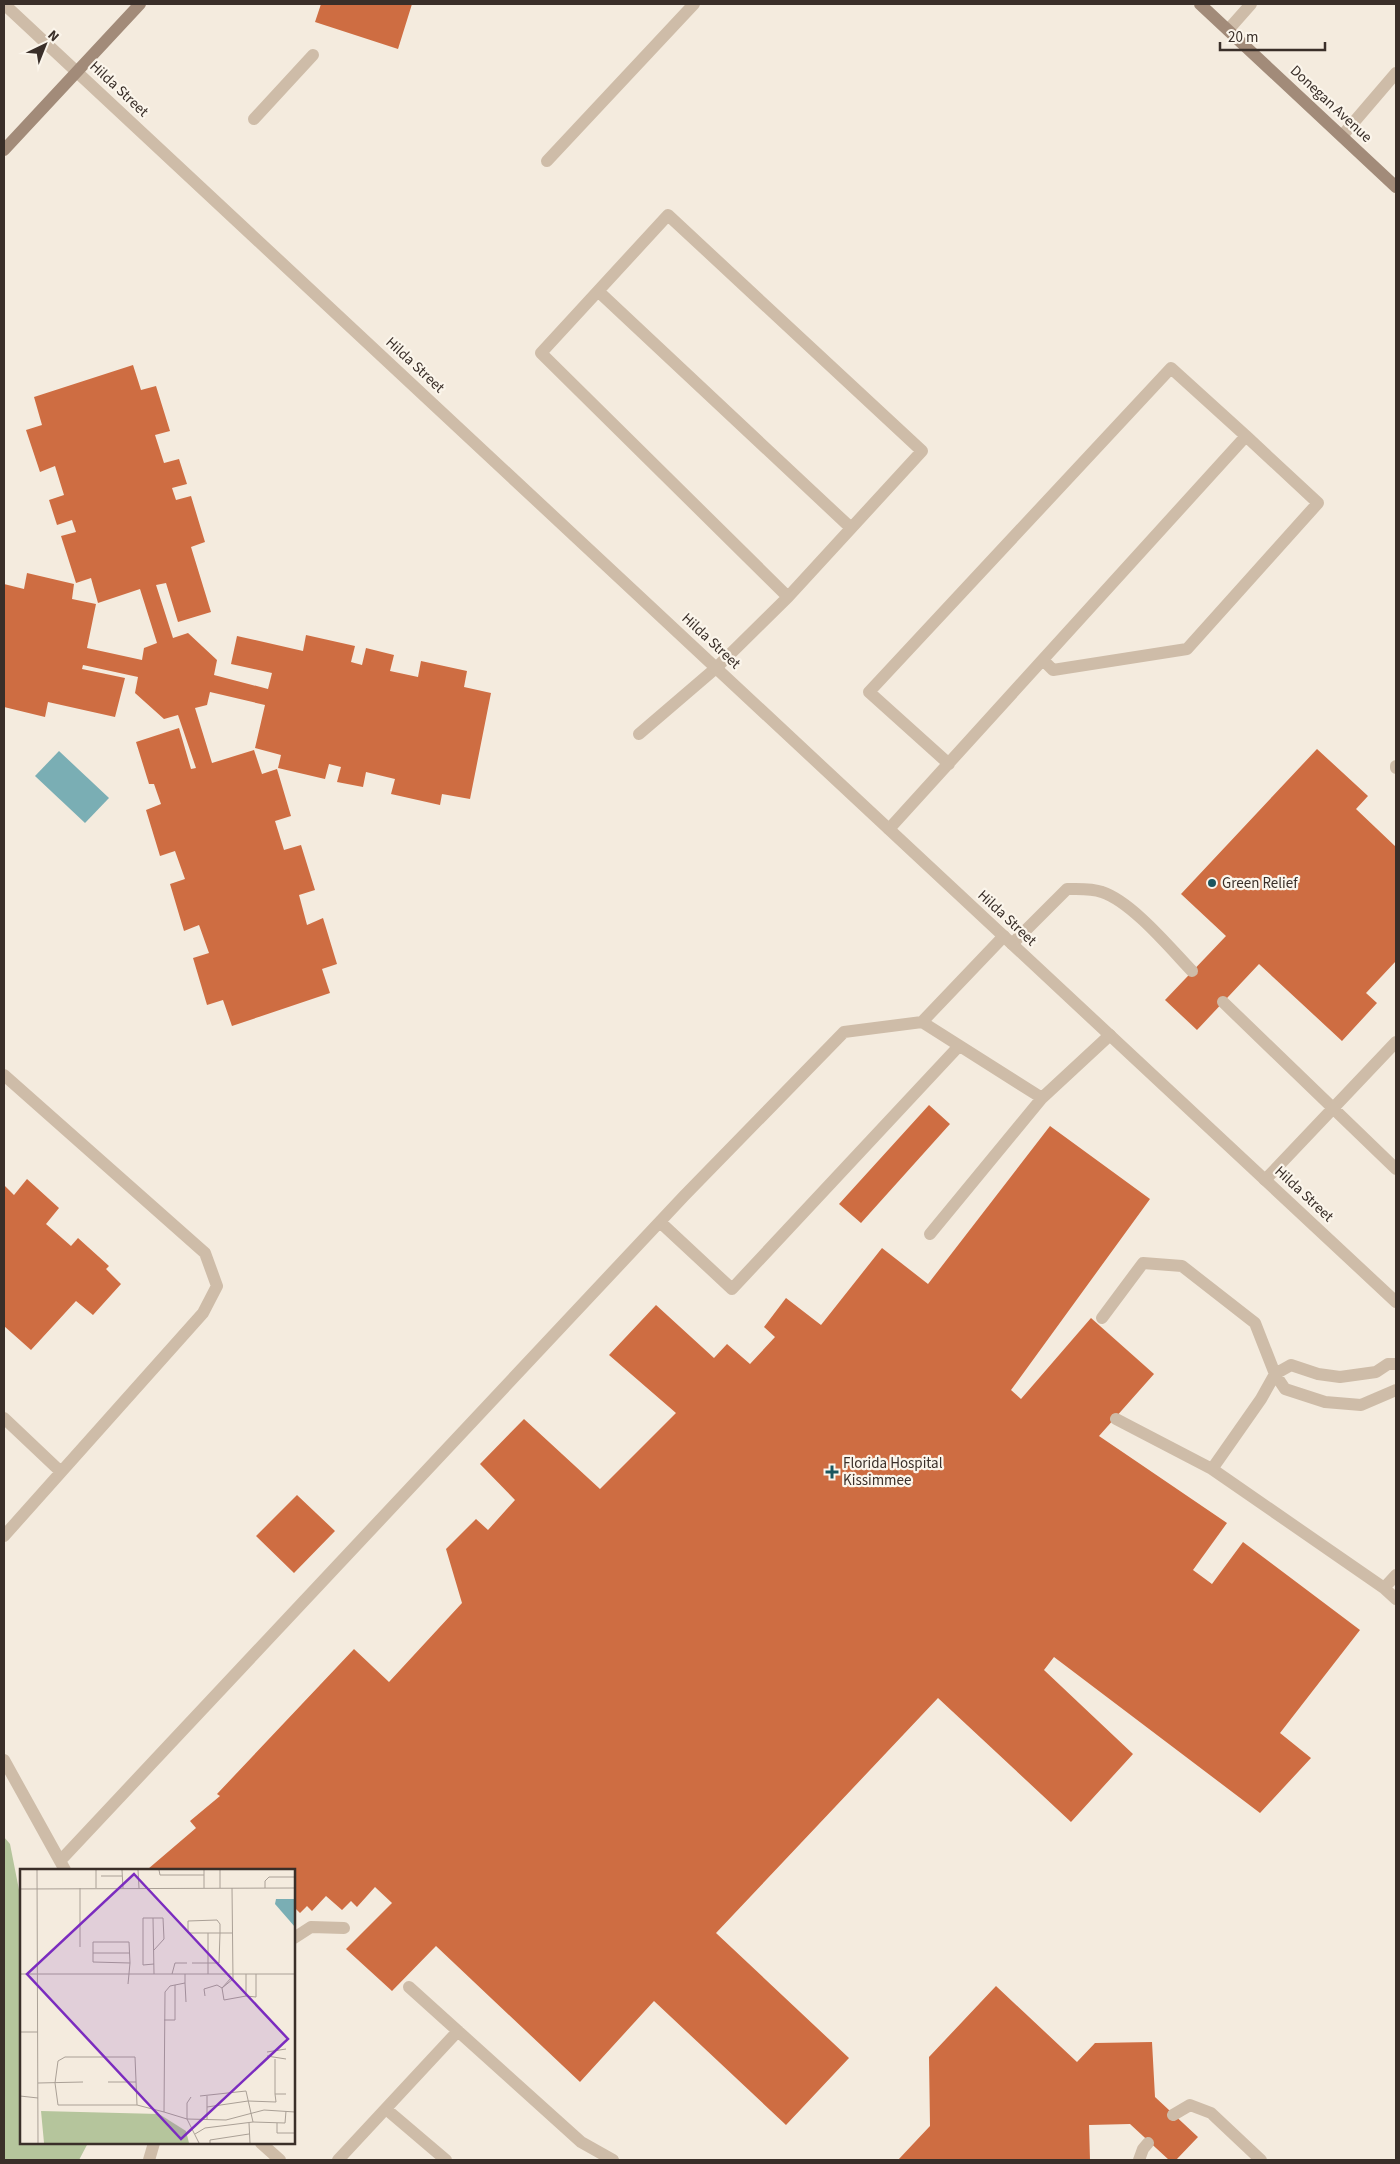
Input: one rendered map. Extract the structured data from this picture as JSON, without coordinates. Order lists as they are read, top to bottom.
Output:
{
  "streets": {
    "street": ["Hilda Street", "Donegan Avenue"]
  },
  "places": {
    "other": ["Green Relief"],
    "health": ["Florida Hospital Kissimmee"]
  },
  "scale_bar": "20 m",
  "north": "top right"
}
